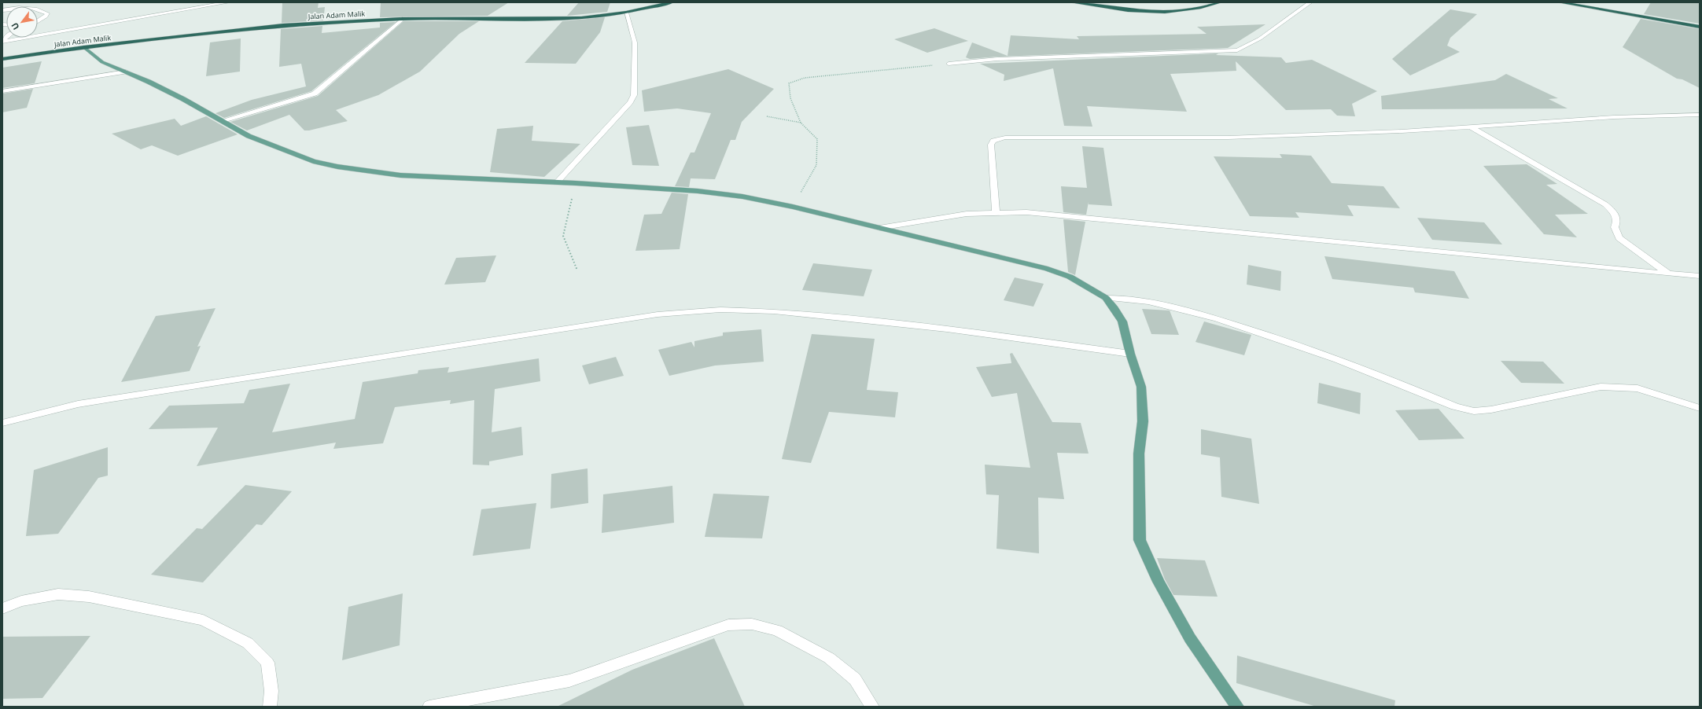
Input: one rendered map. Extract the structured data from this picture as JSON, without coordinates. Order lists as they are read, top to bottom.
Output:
{
  "streets": {
    "highway": ["Jalan Adam Malik"]
  },
  "north": "bottom left"
}
